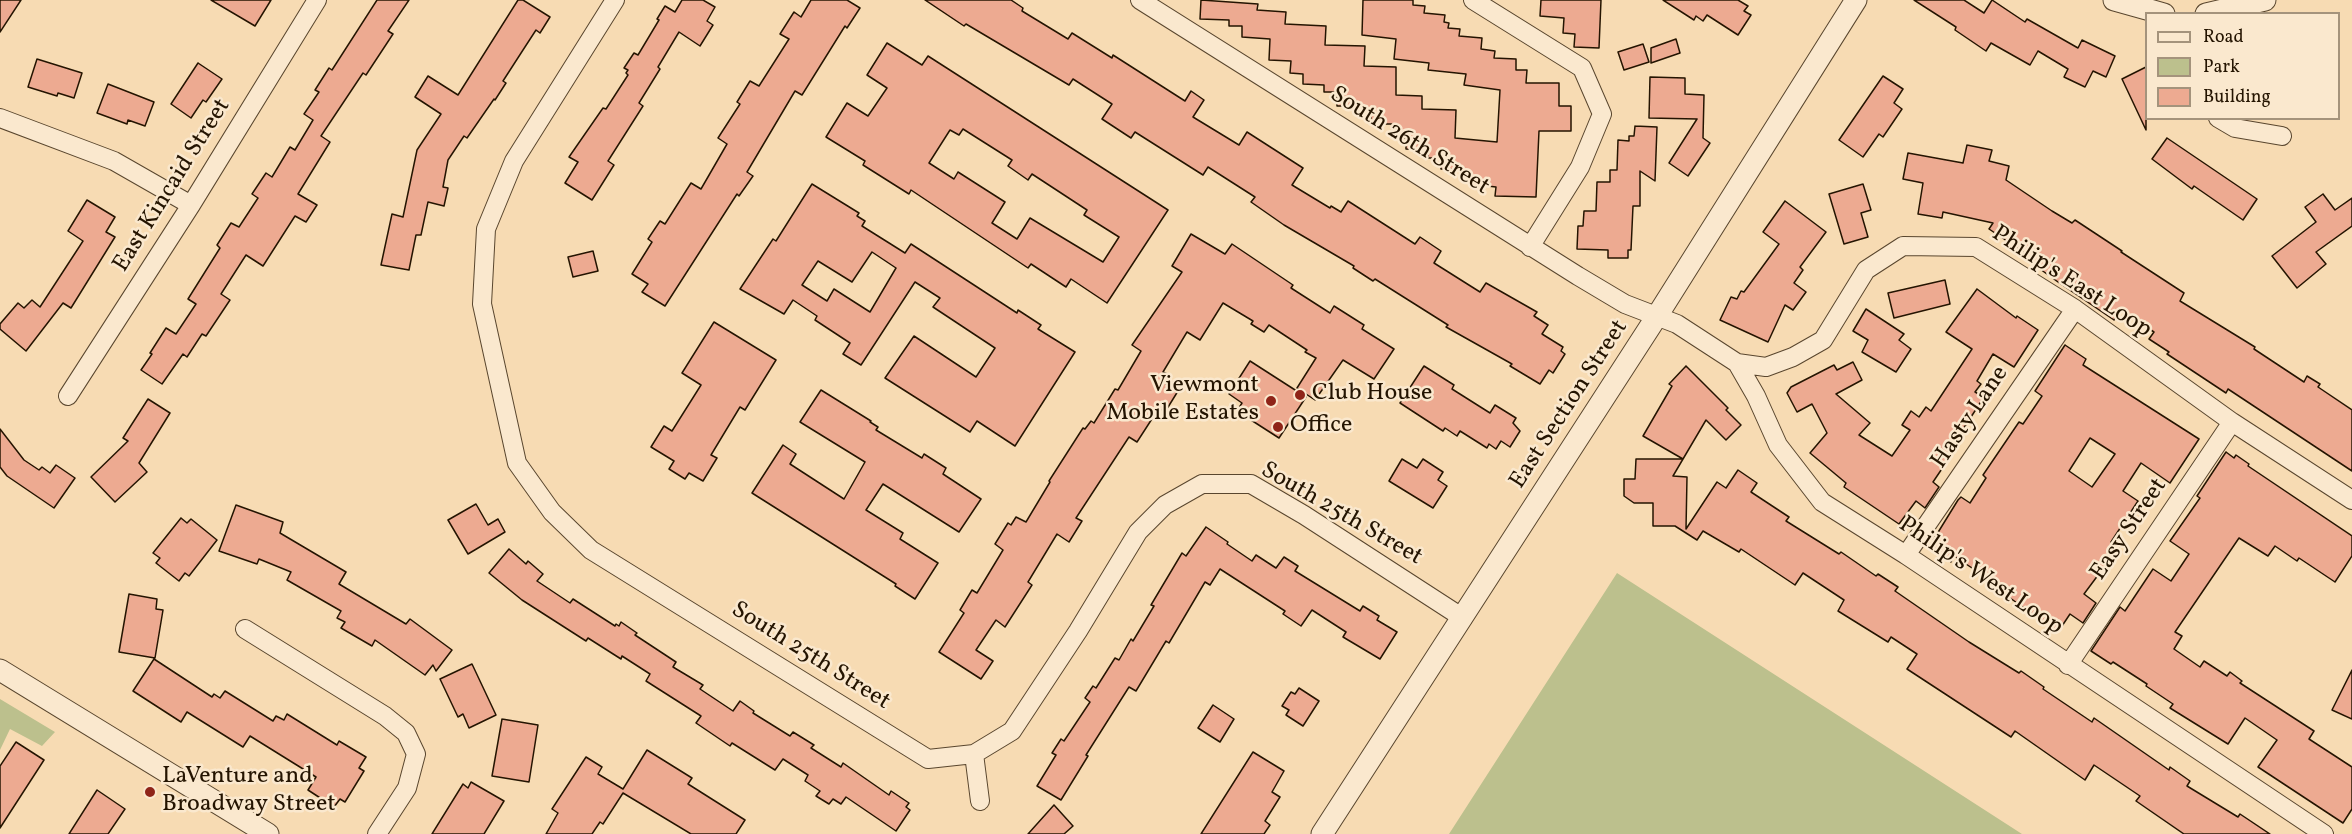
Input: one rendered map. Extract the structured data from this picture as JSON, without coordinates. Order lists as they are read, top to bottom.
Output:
{
  "streets": {
    "street": [
      "South 26th Street",
      "East Kincaid Street",
      "Philip's East Loop",
      "East Section Street",
      "Hasty Lane",
      "South 25th Street",
      "Easy Street",
      "Philip's West Loop"
    ]
  },
  "crossings": [
    ["South 26th Street", "East Section Street"],
    ["South 26th Street", "Philip's West Loop"],
    ["Philip's East Loop", "Hasty Lane"],
    ["Philip's East Loop", "Easy Street"],
    ["Philip's East Loop", "Philip's West Loop"],
    ["East Section Street", "South 25th Street"],
    ["East Section Street", "Philip's West Loop"],
    ["Hasty Lane", "Philip's West Loop"],
    ["Easy Street", "Philip's West Loop"]
  ],
  "places": [
    "Club House",
    "Viewmont Mobile Estates",
    "Office",
    "LaVenture and Broadway Street"
  ],
  "legend": ["Road", "Park", "Building"]
}
